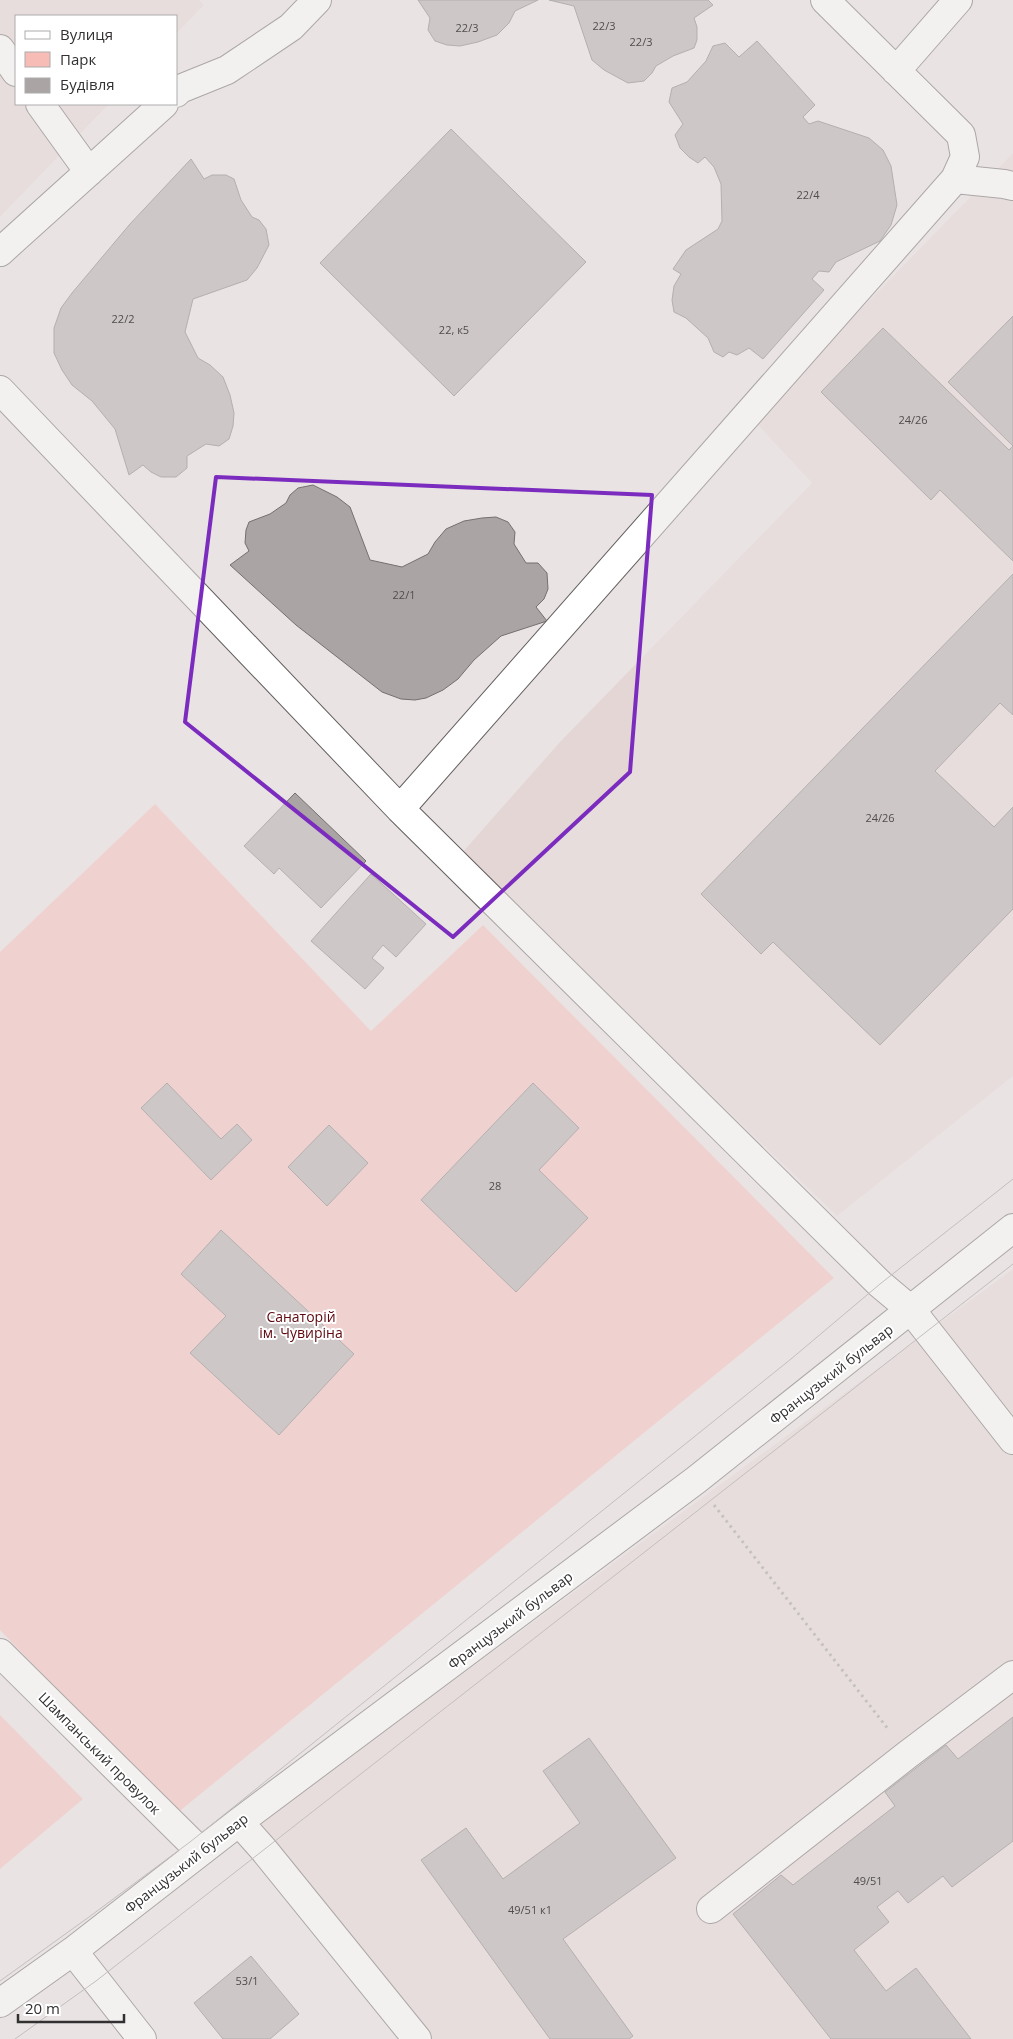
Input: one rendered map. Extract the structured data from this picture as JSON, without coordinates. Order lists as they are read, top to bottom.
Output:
{
  "streets": {
    "street": ["Французький бульвар", "Шампанський провулок"]
  },
  "crossings": [
    ["Французький бульвар", "Шампанський провулок"]
  ],
  "parks": ["Санаторій ім. Чувиріна"],
  "house_numbers": [
    "22/3",
    "22/3",
    "22/3",
    "22/4",
    "22/2",
    "22, к5",
    "24/26",
    "22/1",
    "24/26",
    "28",
    "49/51",
    "49/51 к1",
    "53/1"
  ],
  "legend": ["Вулиця", "Парк", "Будівля"],
  "scale_bar": "20 m"
}
